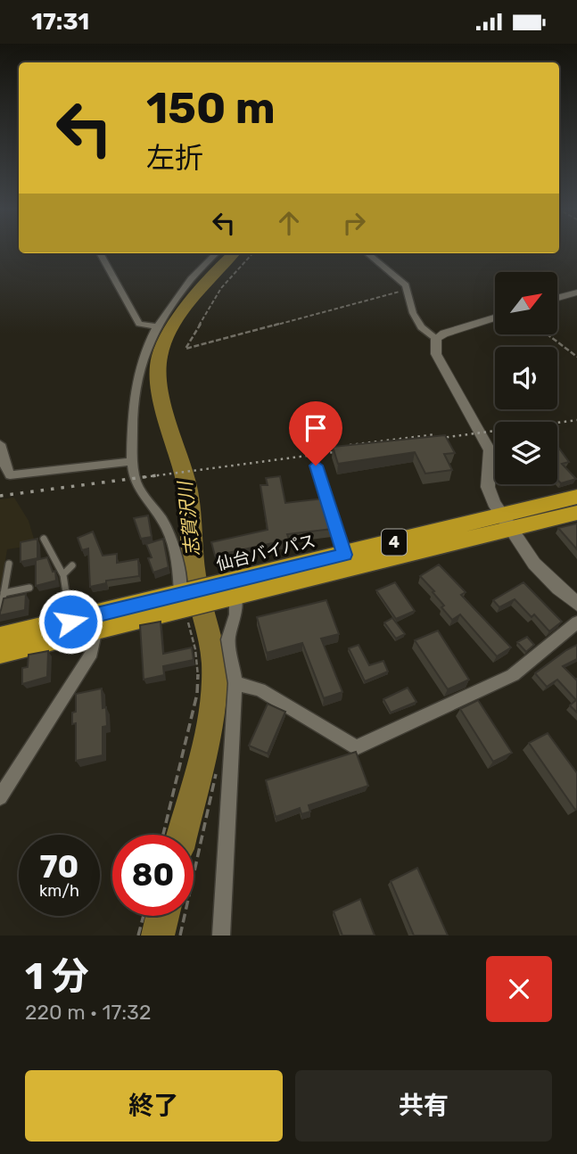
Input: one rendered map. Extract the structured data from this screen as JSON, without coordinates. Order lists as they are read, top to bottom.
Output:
{
  "streets": {
    "highway": ["4", "仙台バイパス"]
  },
  "water": ["志賀沢川"],
  "north": "top right",
  "page": {
    "status": "17:31",
    "turn": ["150 m", "左折"],
    "speed": "70 km/h",
    "limit": "80",
    "heading": ["1 分", "220 m · 17:32"],
    "buttons": ["終了", "共有"]
  }
}
